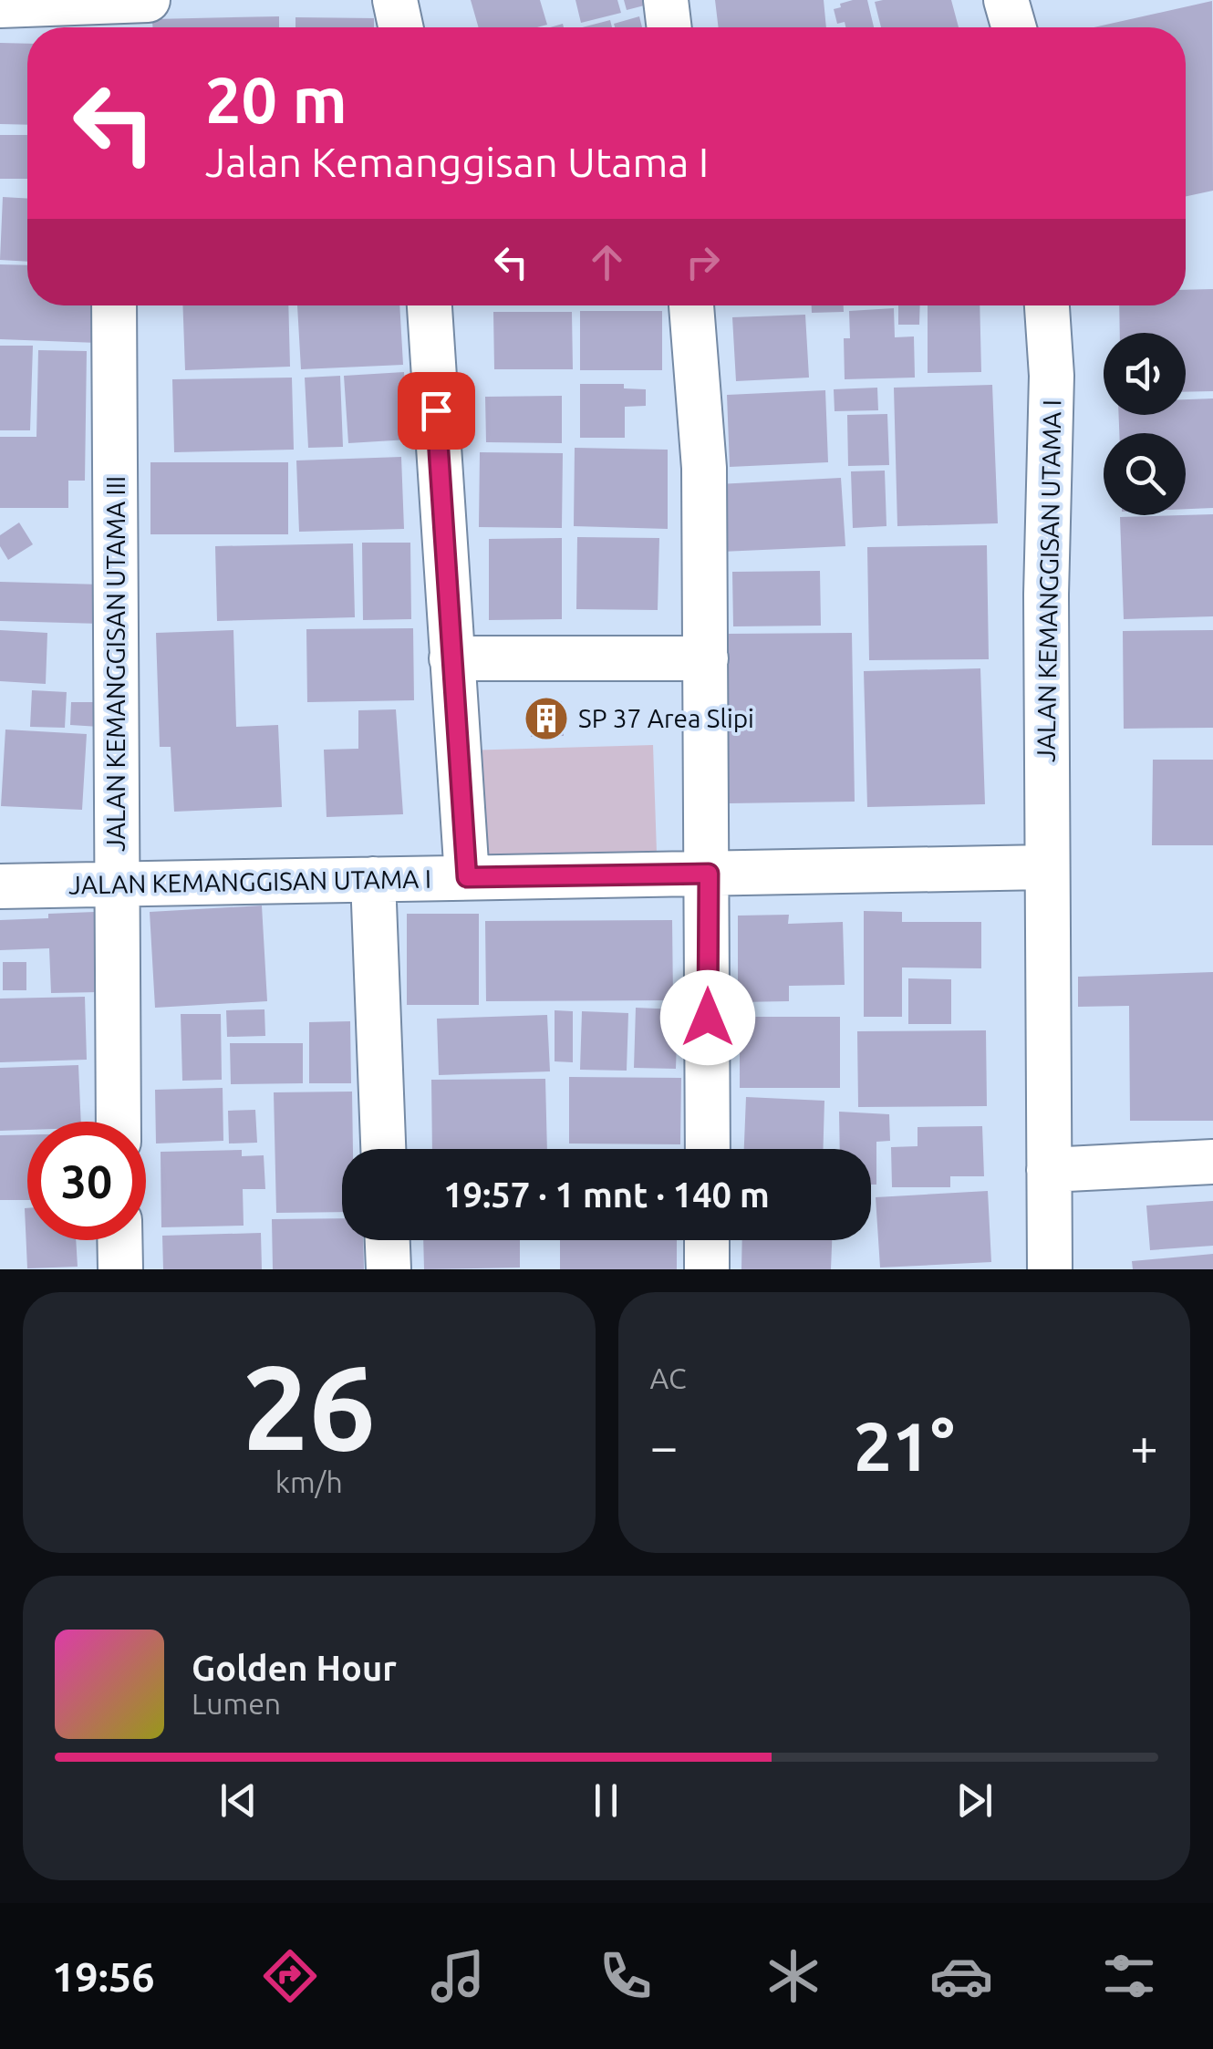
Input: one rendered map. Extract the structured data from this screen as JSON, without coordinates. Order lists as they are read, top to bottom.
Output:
{
  "streets": {
    "street": ["JALAN KEMANGGISAN UTAMA I", "JALAN KEMANGGISAN UTAMA III"]
  },
  "crossings": [
    ["JALAN KEMANGGISAN UTAMA I", "JALAN KEMANGGISAN UTAMA III"]
  ],
  "places": {
    "building": ["SP 37 Area Slipi"]
  },
  "page": {
    "turn": ["20 m", "Jalan Kemanggisan Utama I"],
    "limit": "30",
    "trip": "19:57 · 1 mnt · 140 m",
    "tile": [
      ["26", "km/h"],
      "AC"
    ],
    "heat": ["−", "21°", "+"],
    "song": ["Golden Hour", "Lumen"],
    "tabs": "19:56"
  }
}
